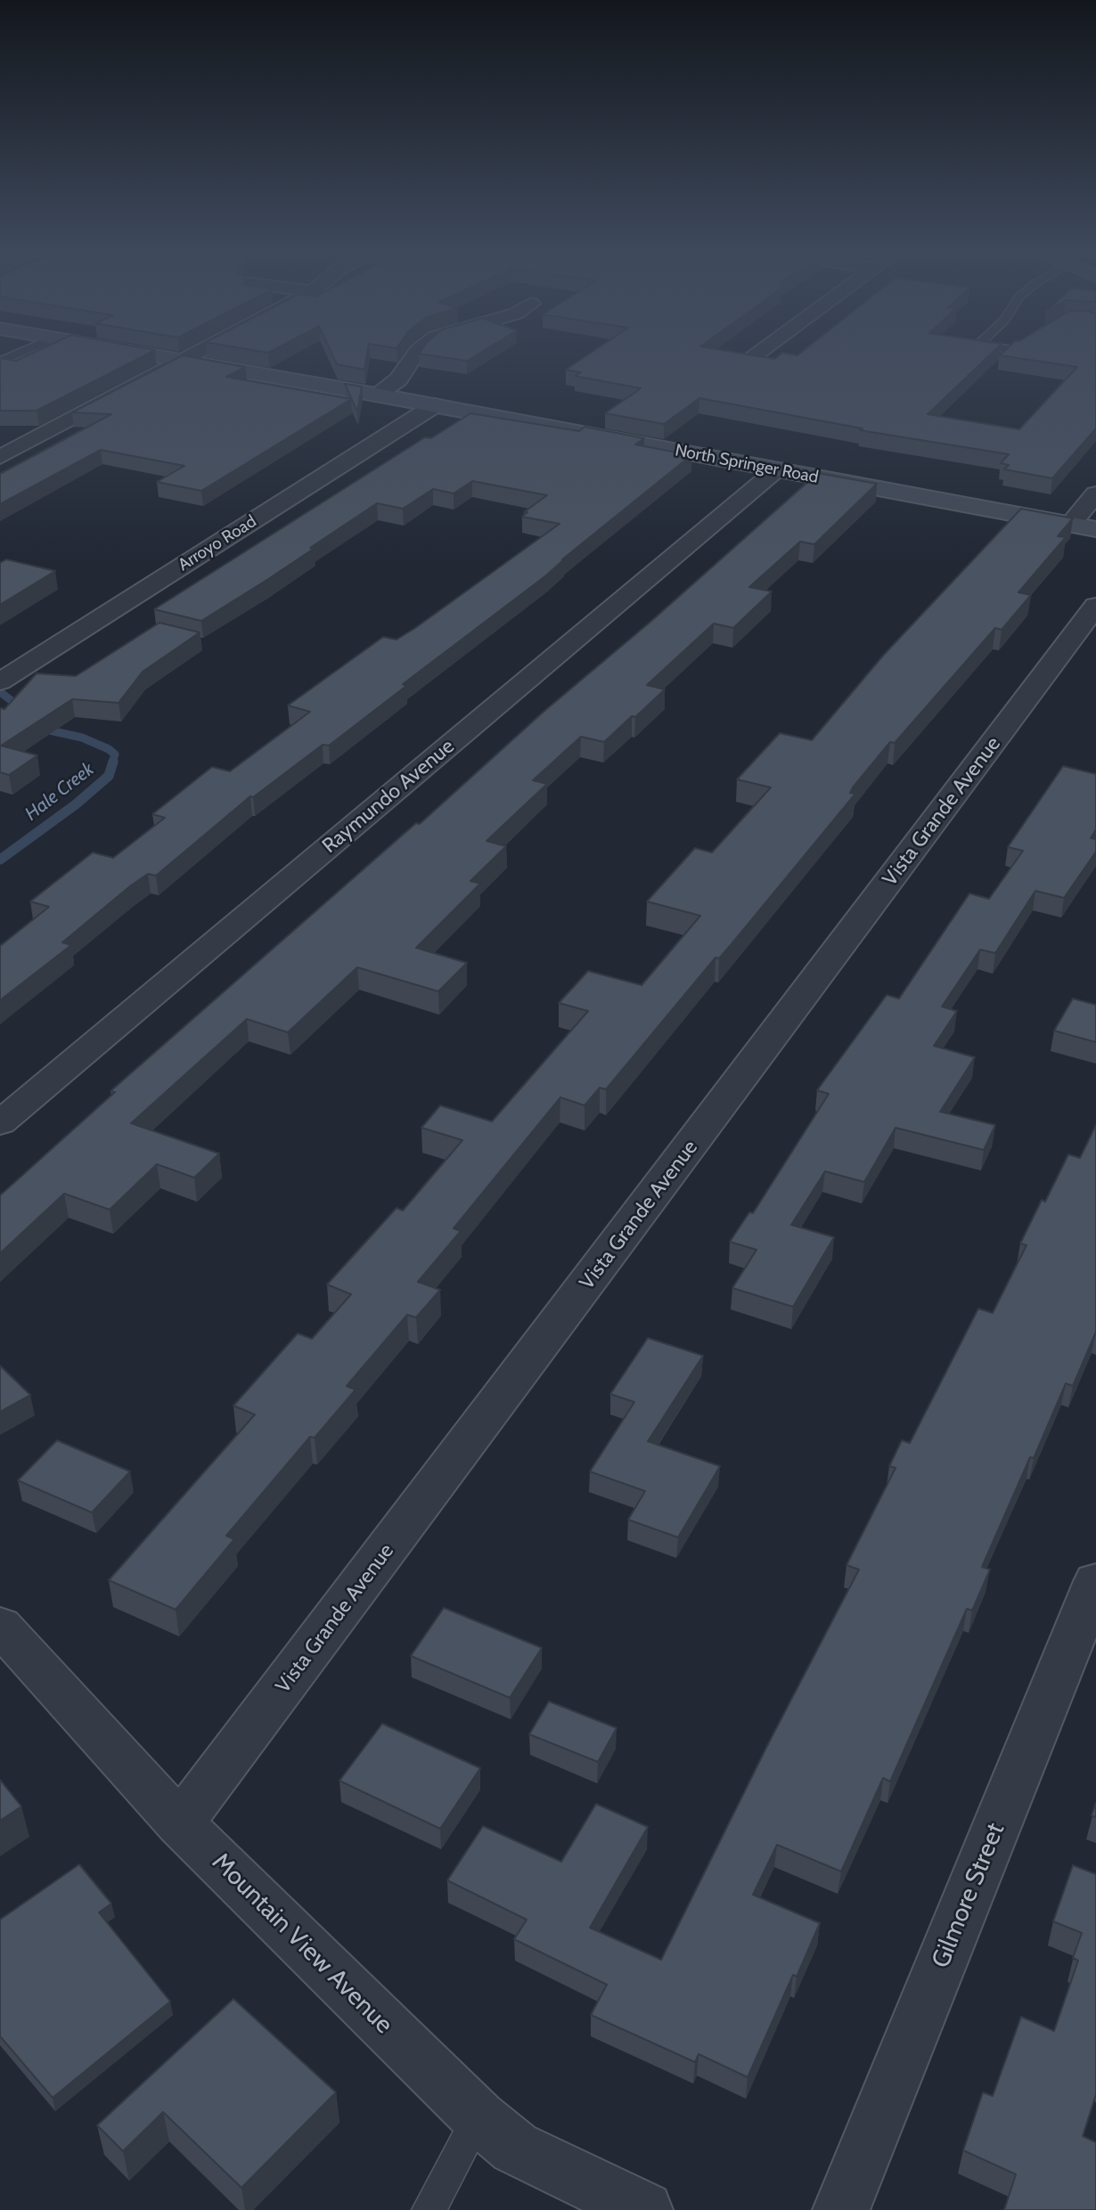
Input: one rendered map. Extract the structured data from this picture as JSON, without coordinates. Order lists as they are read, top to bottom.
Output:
{
  "streets": {
    "street": [
      "North Springer Road",
      "Arroyo Road",
      "Raymundo Avenue",
      "Vista Grande Avenue",
      "Gilmore Street",
      "Mountain View Avenue"
    ]
  },
  "crossings": [
    ["North Springer Road", "Arroyo Road"],
    ["North Springer Road", "Raymundo Avenue"],
    ["Vista Grande Avenue", "Mountain View Avenue"]
  ],
  "water": ["Hale Creek"]
}
